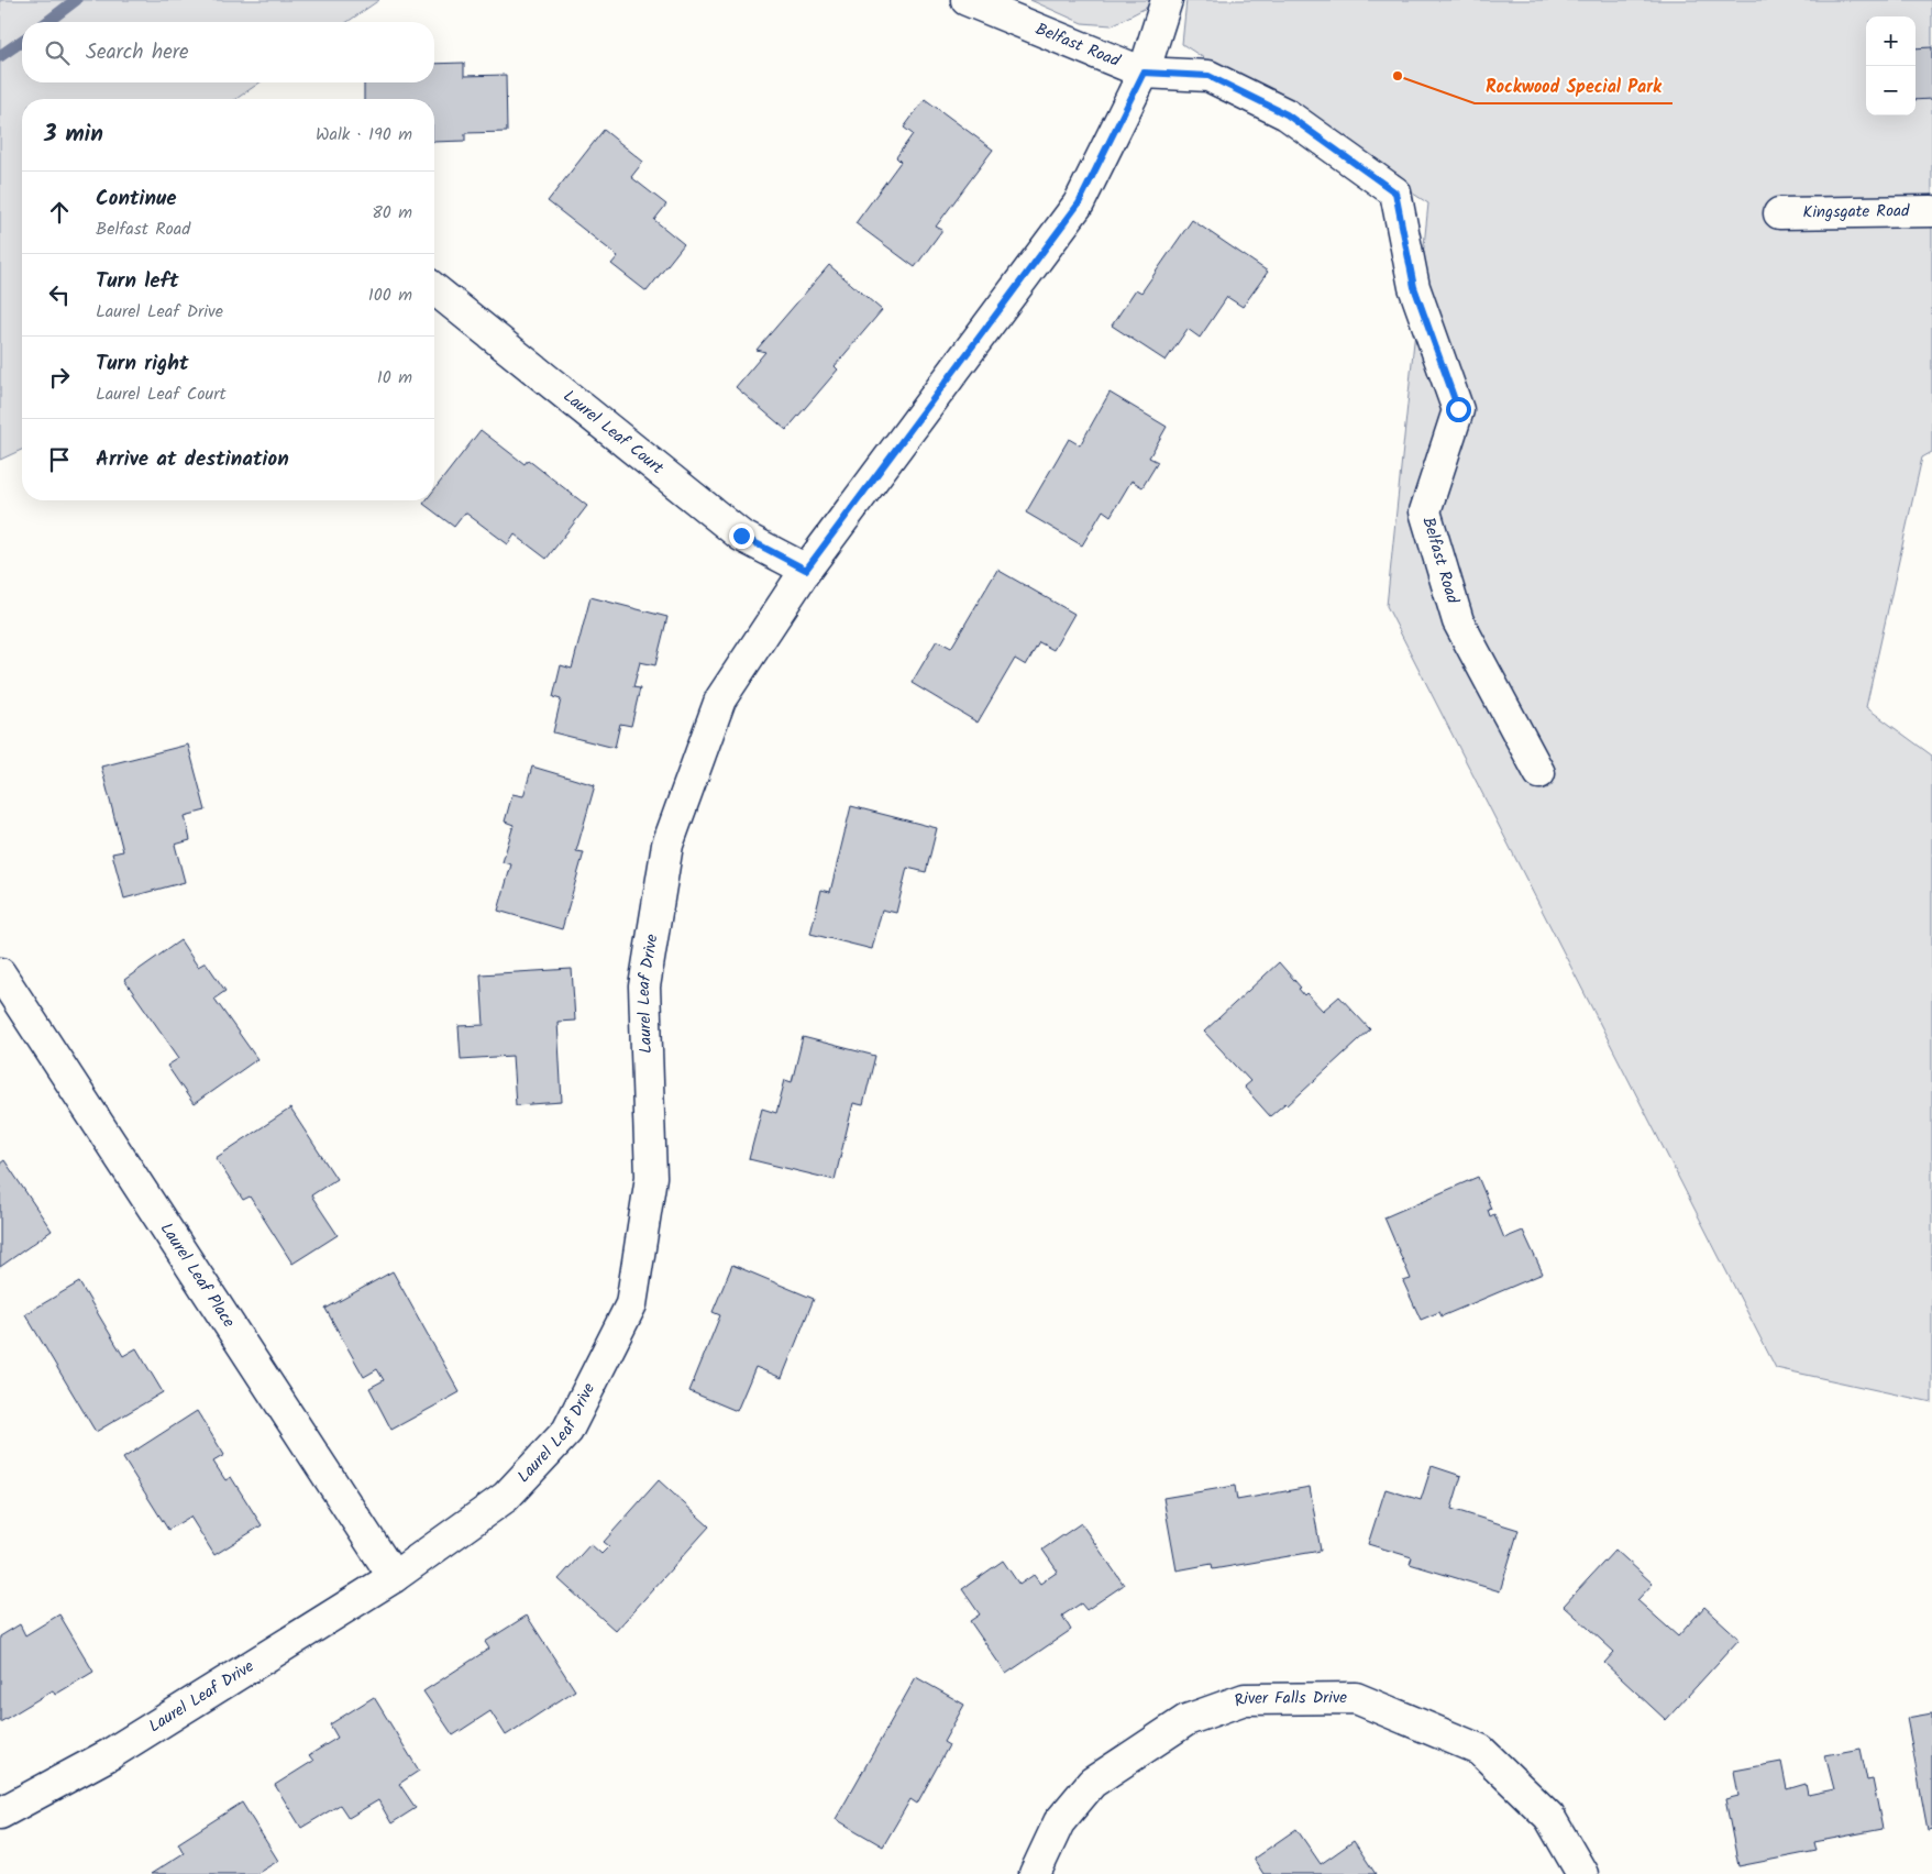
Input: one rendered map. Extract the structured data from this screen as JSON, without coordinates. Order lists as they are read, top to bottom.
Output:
{
  "streets": {
    "street": [
      "Belfast Road",
      "Kingsgate Road",
      "Laurel Leaf Court",
      "Laurel Leaf Drive",
      "Laurel Leaf Place",
      "River Falls Drive"
    ]
  },
  "crossings": [
    ["Belfast Road", "Laurel Leaf Drive"],
    ["Laurel Leaf Court", "Laurel Leaf Drive"],
    ["Laurel Leaf Drive", "Laurel Leaf Place"]
  ],
  "places": ["Rockwood Special Park"],
  "page": {
    "map_buttons": ["+", "−"],
    "search": "Search here",
    "heading": ["3 min", "Walk · 190 m"],
    "list": [
      ["Continue", "Belfast Road", "80 m"],
      ["Turn left", "Laurel Leaf Drive", "100 m"],
      ["Turn right", "Laurel Leaf Court", "10 m"],
      "Arrive at destination"
    ]
  }
}
